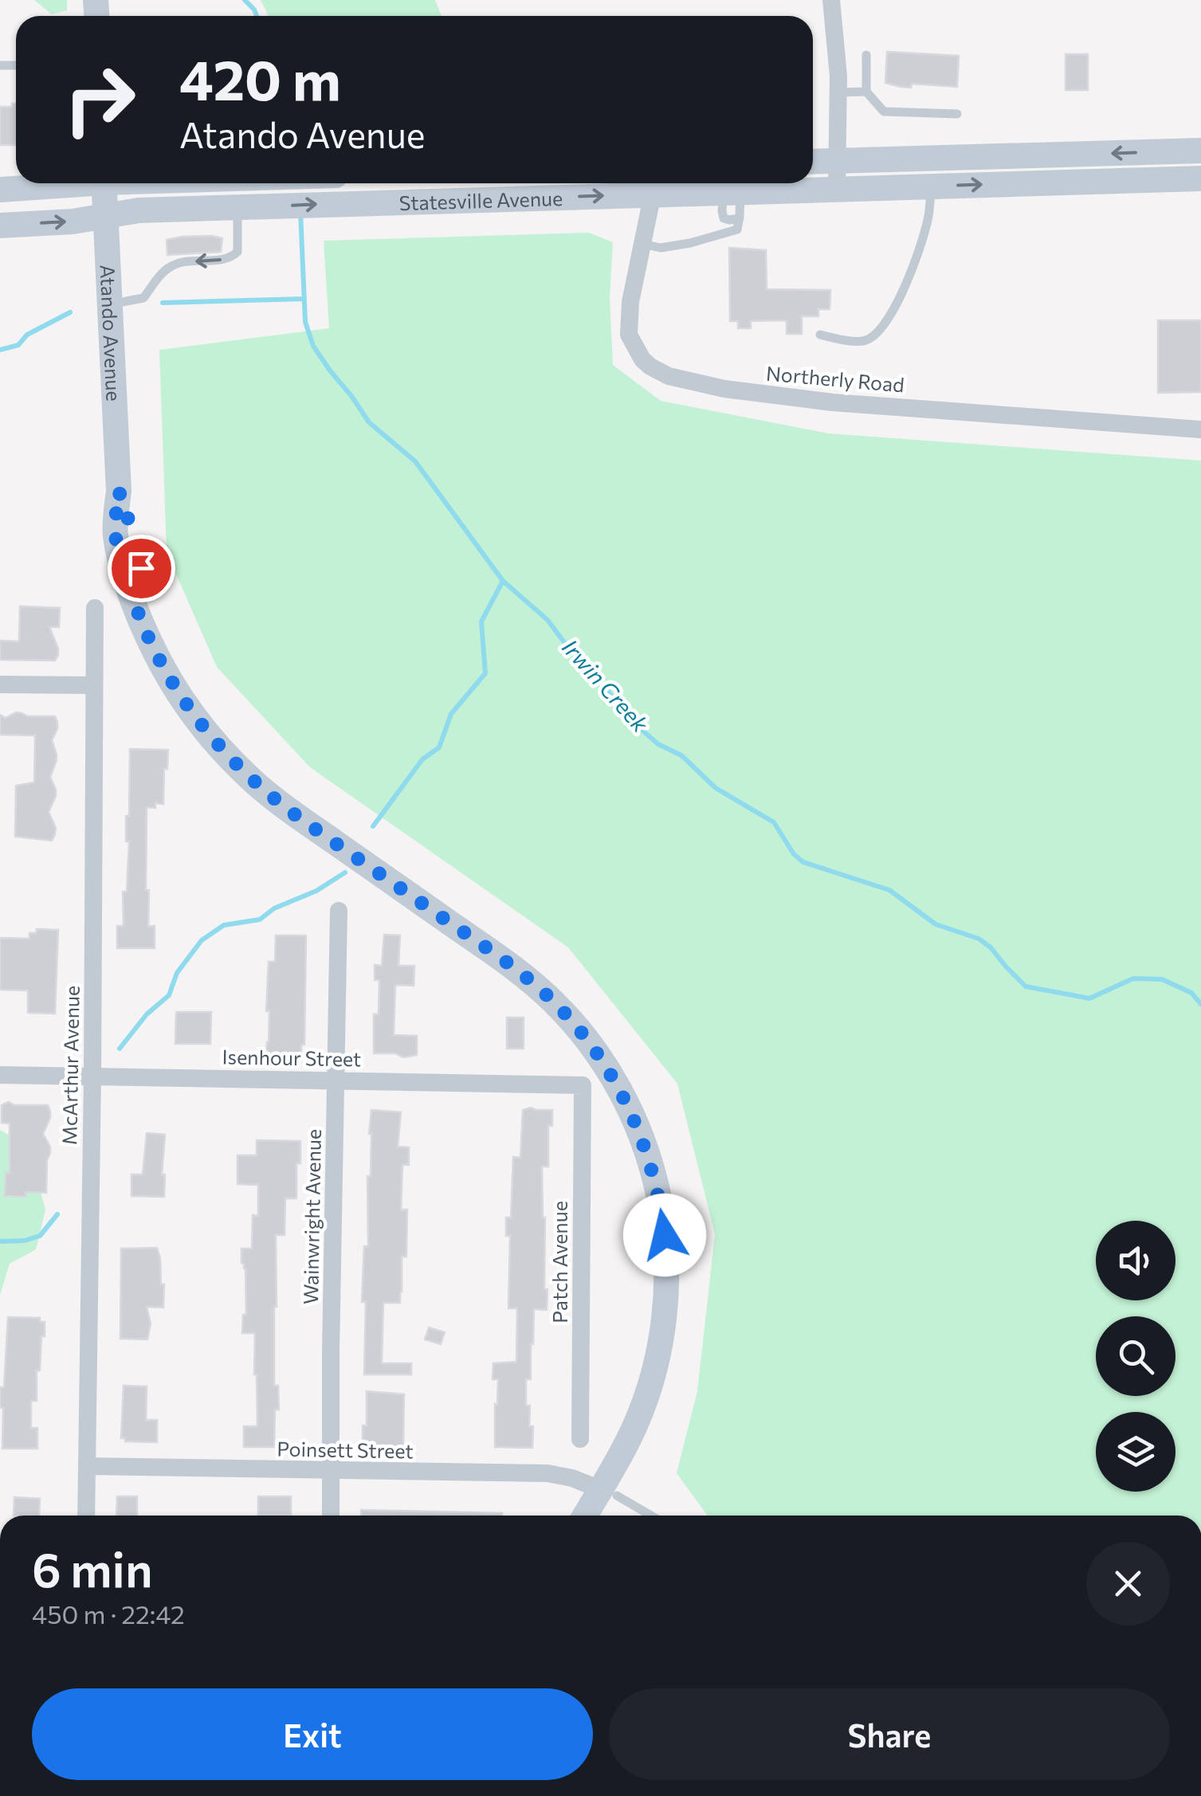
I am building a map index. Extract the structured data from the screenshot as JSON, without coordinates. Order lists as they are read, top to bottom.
{
  "streets": {
    "main road": ["Statesville Avenue", "Atando Avenue"],
    "street": [
      "Northerly Road",
      "Isenhour Street",
      "McArthur Avenue",
      "Wainwright Avenue",
      "Patch Avenue",
      "Poinsett Street"
    ]
  },
  "crossings": [
    ["Statesville Avenue", "Atando Avenue"],
    ["Statesville Avenue", "Northerly Road"],
    ["Atando Avenue", "Poinsett Street"],
    ["Isenhour Street", "McArthur Avenue"],
    ["Isenhour Street", "Wainwright Avenue"],
    ["Isenhour Street", "Patch Avenue"],
    ["McArthur Avenue", "Poinsett Street"],
    ["Wainwright Avenue", "Poinsett Street"]
  ],
  "water": ["Irwin Creek"],
  "page": {
    "turn": ["420 m", "Atando Avenue"],
    "heading": ["6 min", "450 m · 22:42"],
    "buttons": ["Exit", "Share"]
  }
}
